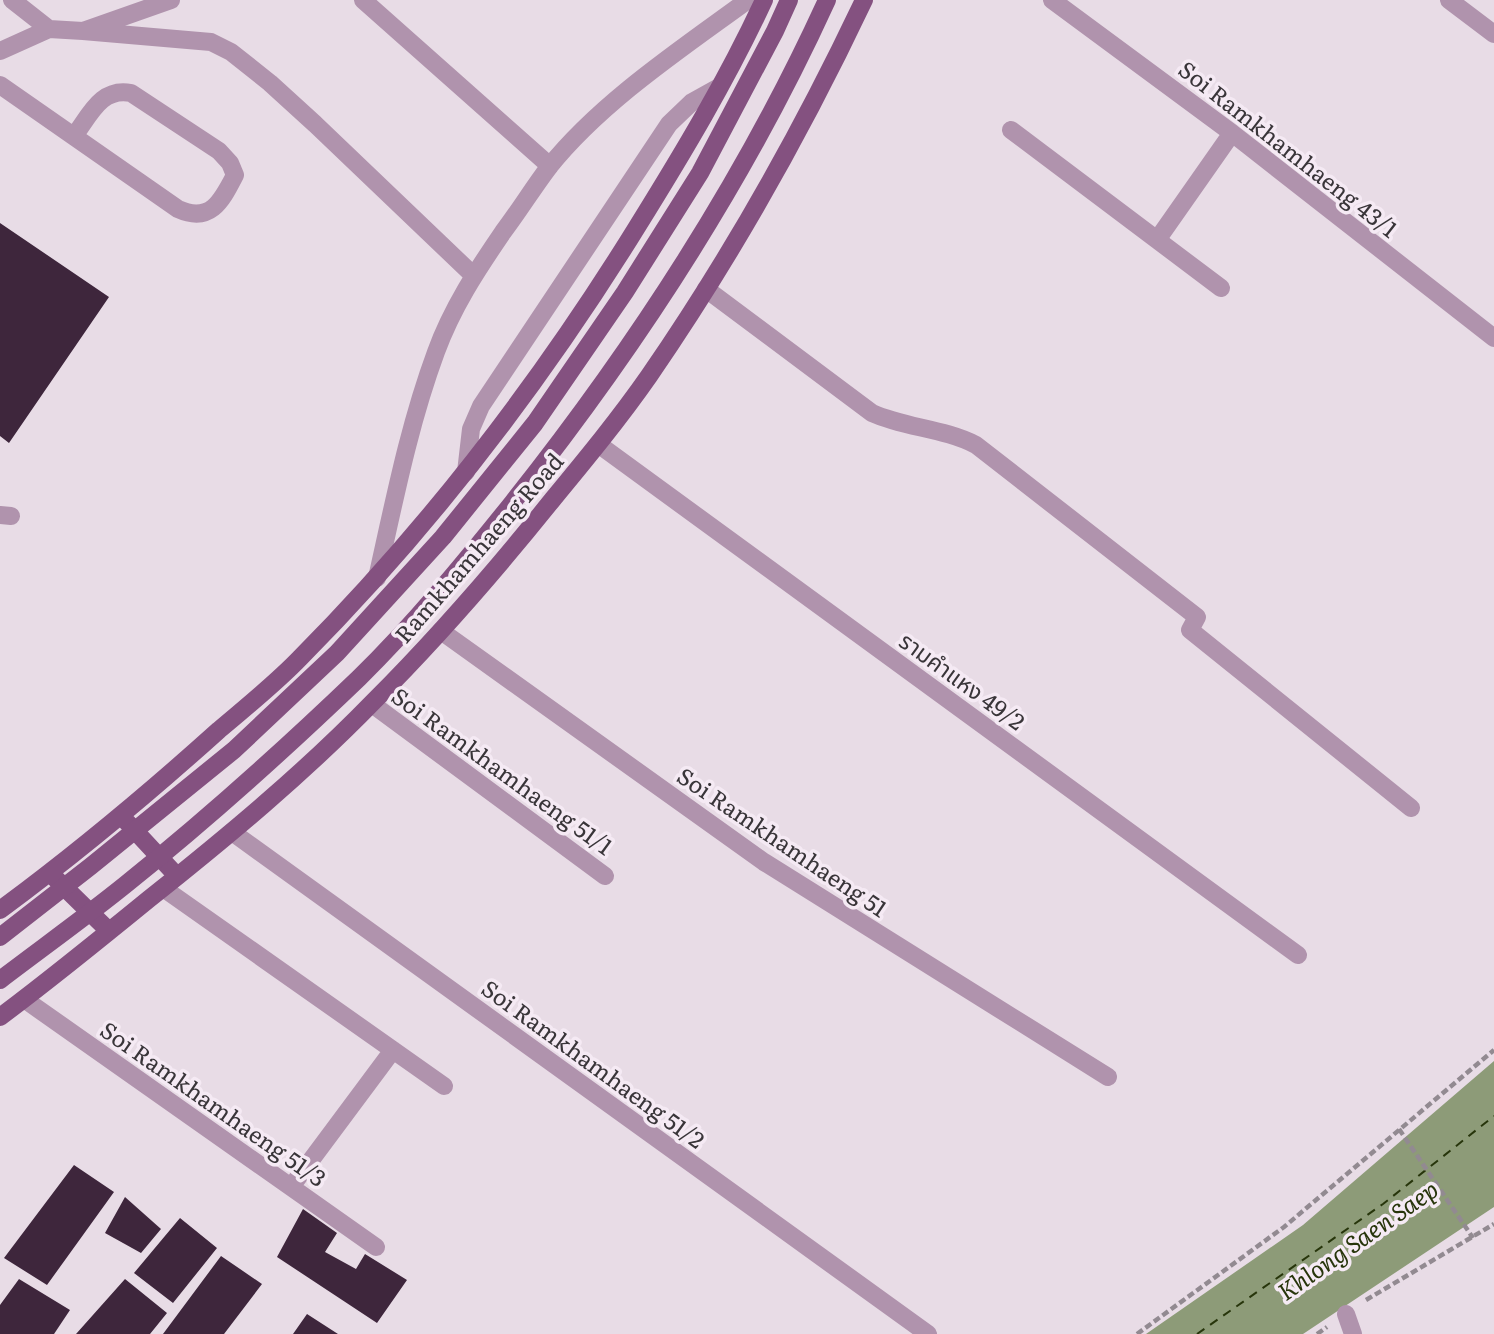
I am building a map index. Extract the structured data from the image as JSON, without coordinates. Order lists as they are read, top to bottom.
{
  "streets": {
    "main road": ["Ramkhamhaeng Road"],
    "street": [
      "Soi Ramkhamhaeng 43/1",
      "รามคำแหง 49/2",
      "Soi Ramkhamhaeng 51/1",
      "Soi Ramkhamhaeng 51",
      "Soi Ramkhamhaeng 51/2",
      "Soi Ramkhamhaeng 51/3"
    ]
  },
  "crossings": [
    ["Ramkhamhaeng Road", "รามคำแหง 49/2"],
    ["Ramkhamhaeng Road", "Soi Ramkhamhaeng 51/1"],
    ["Ramkhamhaeng Road", "Soi Ramkhamhaeng 51"],
    ["Ramkhamhaeng Road", "Soi Ramkhamhaeng 51/2"],
    ["Ramkhamhaeng Road", "Soi Ramkhamhaeng 51/3"]
  ],
  "water": ["Khlong Saen Saep"]
}
